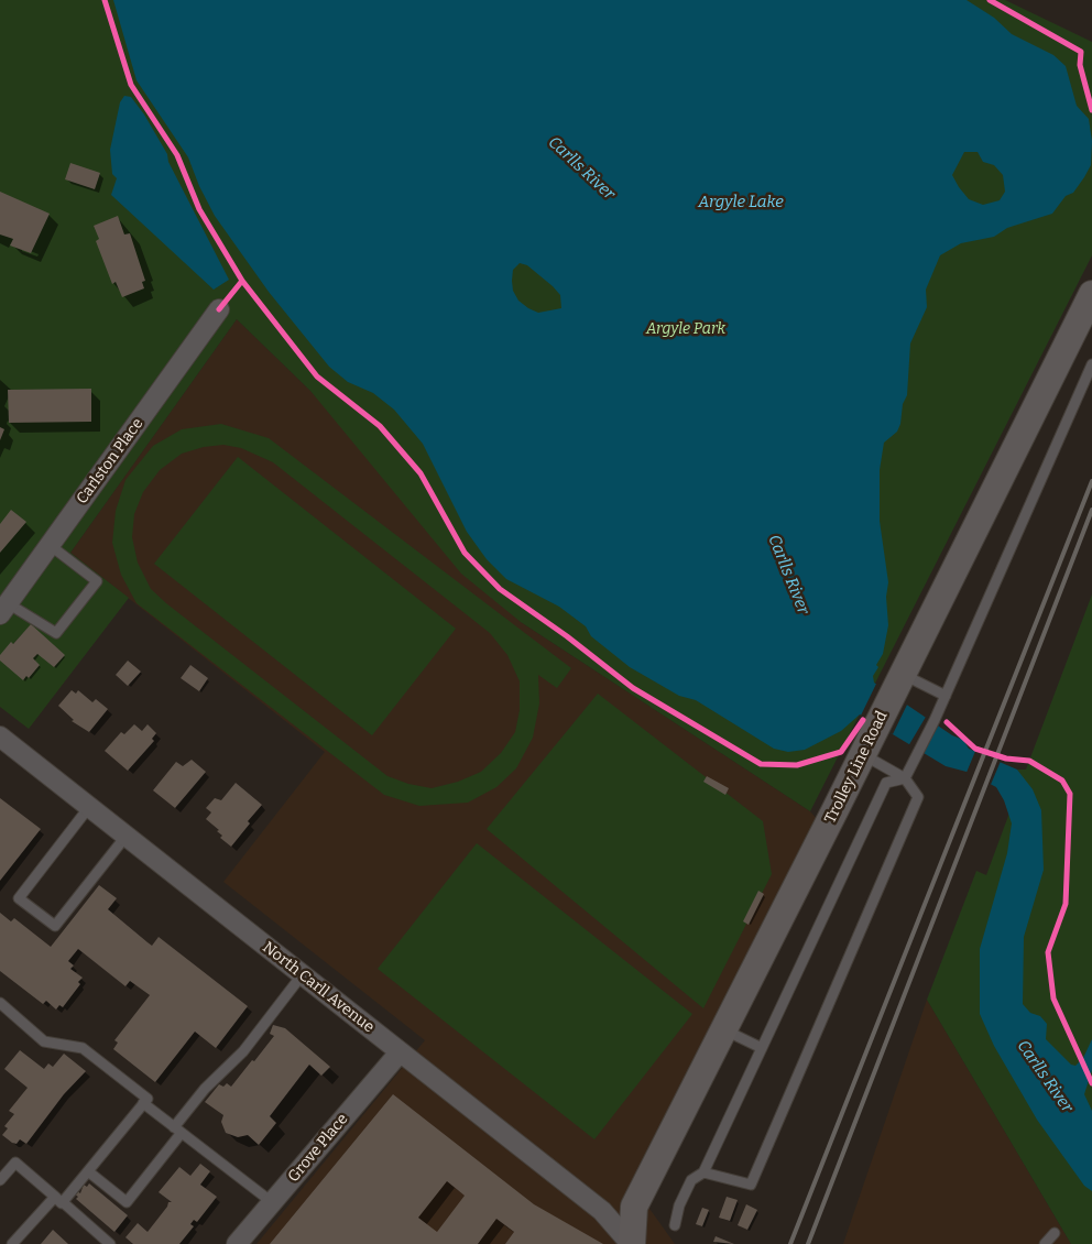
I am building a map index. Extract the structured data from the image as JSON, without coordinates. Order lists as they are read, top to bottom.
{
  "streets": {
    "main road": ["Trolley Line Road"],
    "street": ["Carlston Place", "North Carll Avenue", "Grove Place"]
  },
  "crossings": [
    ["Trolley Line Road", "North Carll Avenue"],
    ["North Carll Avenue", "Grove Place"]
  ],
  "water": ["Carlls River", "Argyle Lake"],
  "parks": ["Argyle Park"]
}
